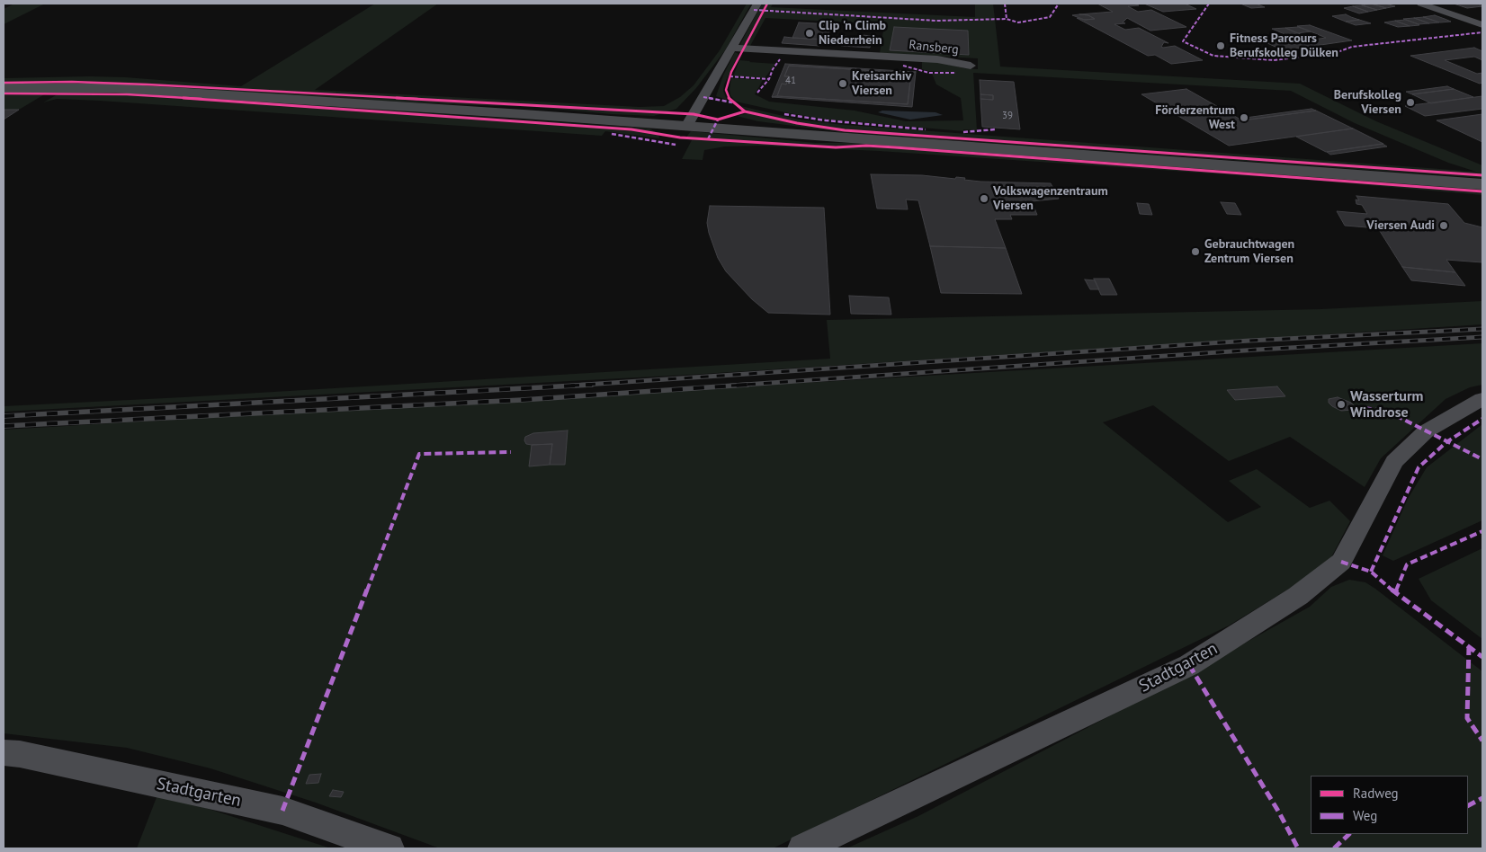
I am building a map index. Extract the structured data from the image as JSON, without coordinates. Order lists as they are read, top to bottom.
{
  "streets": {
    "street": ["Ransberg", "Stadtgarten"]
  },
  "places": [
    "Clip 'n Climb Niederrhein",
    "Fitness Parcours Berufskolleg Dülken",
    "Kreisarchiv Viersen",
    "Berufskolleg Viersen",
    "Förderzentrum West",
    "Volkswagenzentraum Viersen",
    "Viersen Audi",
    "Gebrauchtwagen Zentrum Viersen",
    "Wasserturm Windrose"
  ],
  "house_numbers": ["41", "39"],
  "legend": ["Radweg", "Weg"]
}
